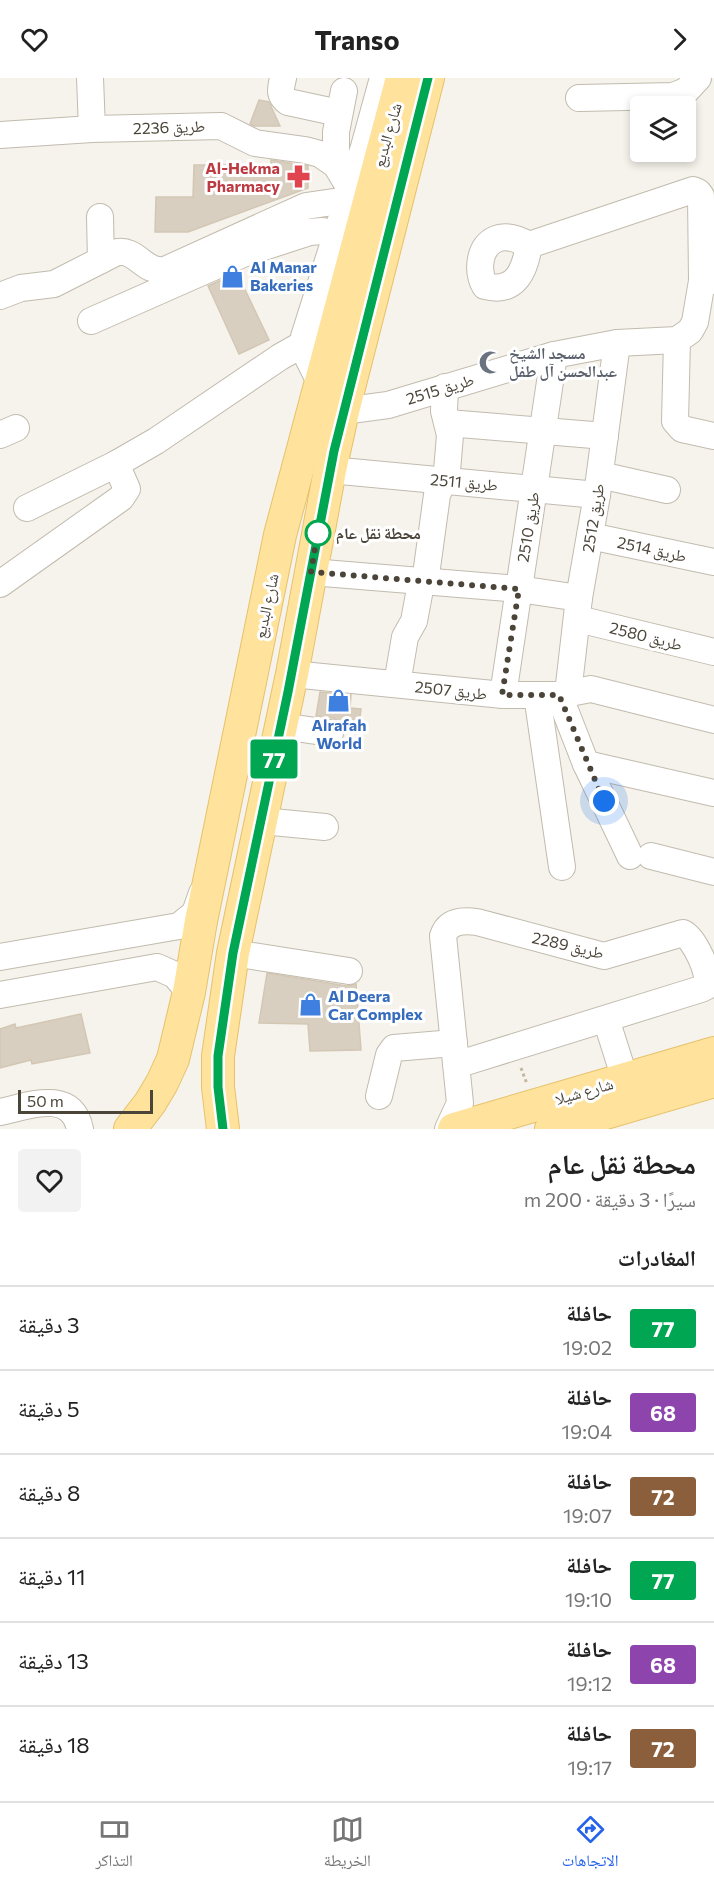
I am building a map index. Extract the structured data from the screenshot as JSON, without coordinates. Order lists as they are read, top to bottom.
{
  "streets": {
    "main road": ["شارع البديع", "شارع شيلا"],
    "street": [
      "طريق 2236",
      "طريق 2515",
      "طريق 2511",
      "طريق 2512",
      "طريق 2510",
      "طريق 2514",
      "طريق 2580",
      "طريق 2507",
      "طريق 2289"
    ]
  },
  "crossings": [
    ["طريق 2236", "شارع البديع"],
    ["شارع البديع", "طريق 2515"],
    ["شارع البديع", "طريق 2511"],
    ["شارع البديع", "طريق 2580"],
    ["شارع البديع", "طريق 2507"],
    ["طريق 2515", "طريق 2512"],
    ["طريق 2515", "طريق 2510"],
    ["طريق 2511", "طريق 2512"],
    ["طريق 2511", "طريق 2510"],
    ["طريق 2512", "طريق 2514"],
    ["طريق 2512", "طريق 2580"],
    ["طريق 2512", "طريق 2507"],
    ["طريق 2510", "طريق 2580"],
    ["طريق 2510", "طريق 2507"],
    ["طريق 2289", "شارع شيلا"]
  ],
  "places": {
    "pharmacy": ["Al-Hekma Pharmacy"],
    "shop": ["Al Manar Bakeries", "Alrafah World", "Al Deera Car Complex"],
    "mosque": ["مسجد الشيخ عبدالحسن آل طفل"],
    "other": ["محطة نقل عام"]
  },
  "lines": ["bus line 77"],
  "scale_bar": "50 m",
  "page": {
    "header": "Transo",
    "on_map": "77",
    "scale": "50 m",
    "heading": [
      ["محطة نقل عام", "سيرًا · 3 دقيقة · 200 m"],
      "المغادرات"
    ],
    "list": [
      {
        "mark": "77",
        "name": "حافلة",
        "note": "19:02",
        "value": "3 دقيقة"
      },
      {
        "mark": "68",
        "name": "حافلة",
        "note": "19:04",
        "value": "5 دقيقة"
      },
      {
        "mark": "72",
        "name": "حافلة",
        "note": "19:07",
        "value": "8 دقيقة"
      },
      {
        "mark": "77",
        "name": "حافلة",
        "note": "19:10",
        "value": "11 دقيقة"
      },
      {
        "mark": "68",
        "name": "حافلة",
        "note": "19:12",
        "value": "13 دقيقة"
      },
      {
        "mark": "72",
        "name": "حافلة",
        "note": "19:17",
        "value": "18 دقيقة"
      }
    ],
    "tabs": ["الاتجاهات", "الخريطة", "التذاكر"]
  }
}
